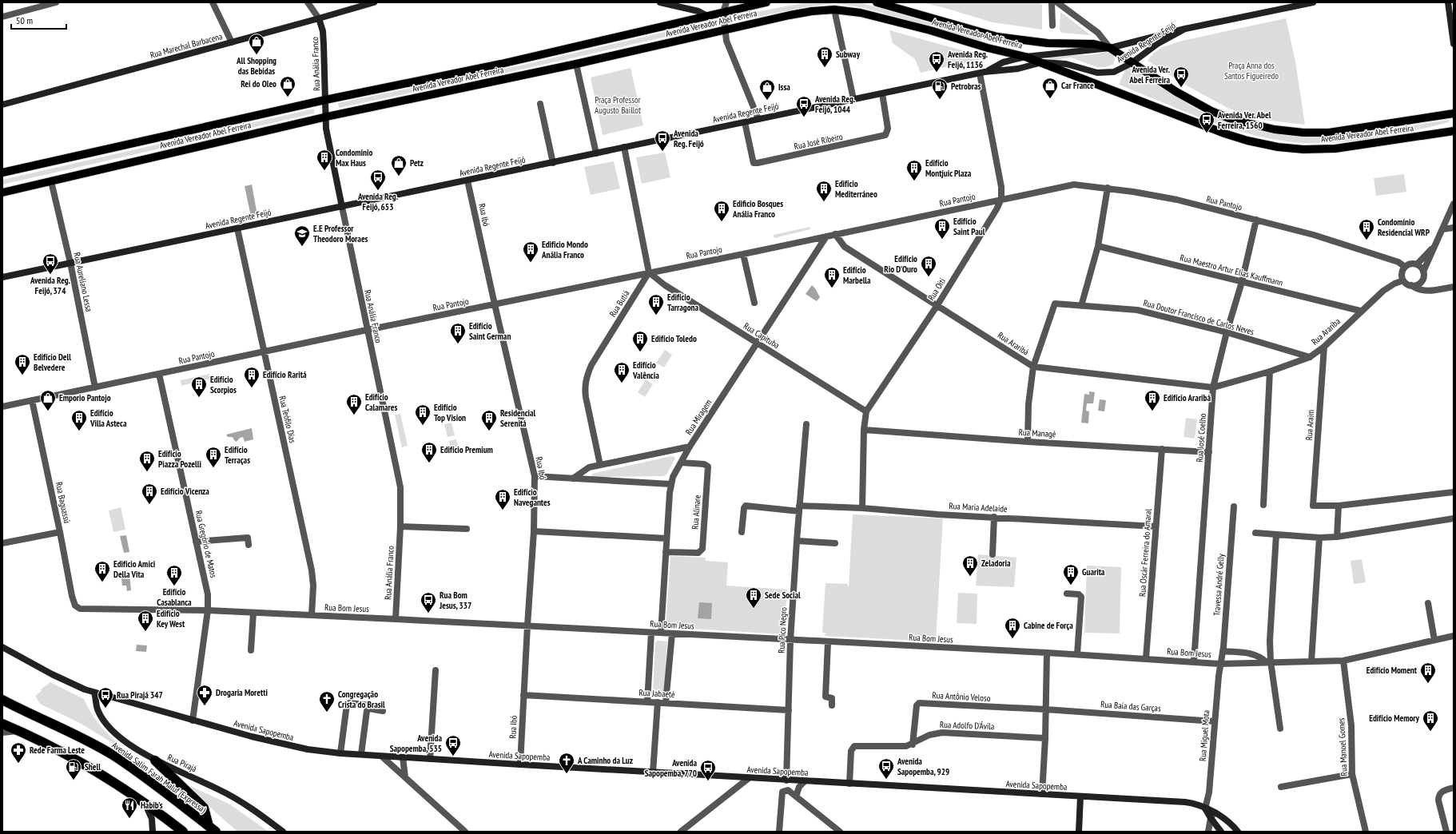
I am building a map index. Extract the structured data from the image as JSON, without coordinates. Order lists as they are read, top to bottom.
{
  "streets": {
    "highway": ["Avenida Salim Farah Maluf (Expressa)"],
    "main road": [
      "Avenida Vereador Abel Ferreira",
      "Avenida Regente Feijó",
      "Rua Marechal Barbacena",
      "Rua Anália Franco",
      "Avenida Sapopemba",
      "Rua Pirajá"
    ],
    "street": [
      "Rua José Ribeiro",
      "Rua Pantojo",
      "Rua Ibó",
      "Rua Maestro Artur Elias Kauffmann",
      "Rua Aureliano Lessa",
      "Rua Oiti",
      "Rua Butiá",
      "Rua Doutor Francisco de Carlos Neves",
      "Rua Arariba",
      "Rua Capituba",
      "Rua Araribá",
      "Rua Miragem",
      "Rua Teófilo Dias",
      "Rua Araim",
      "Rua Managé",
      "Rua José Coelho",
      "Rua Baguassú",
      "Rua Maria Adelaide",
      "Rua Alinare",
      "Rua Gregório de Matos",
      "Rua Oscár Ferreira do Amaral",
      "Travessa André Gelly",
      "Rua Bom Jesus",
      "Rua Pico Negro",
      "Rua Jabaeté",
      "Rua Antônio Veloso",
      "Rua Baía das Garças",
      "Rua Adolfo D'Ávila",
      "Rua Miguel Mota",
      "Rua Manoel Gomes"
    ]
  },
  "crossings": [
    ["Avenida Vereador Abel Ferreira", "Avenida Regente Feijó"],
    ["Avenida Vereador Abel Ferreira", "Rua Anália Franco"],
    ["Avenida Vereador Abel Ferreira", "Rua Aureliano Lessa"],
    ["Avenida Regente Feijó", "Rua Anália Franco"],
    ["Avenida Regente Feijó", "Rua José Ribeiro"],
    ["Avenida Regente Feijó", "Rua Ibó"],
    ["Avenida Regente Feijó", "Rua Aureliano Lessa"],
    ["Avenida Regente Feijó", "Rua Teófilo Dias"],
    ["Rua Marechal Barbacena", "Rua Anália Franco"],
    ["Rua Anália Franco", "Rua Pantojo"],
    ["Rua Anália Franco", "Rua Bom Jesus"],
    ["Rua Pantojo", "Rua Ibó"],
    ["Rua Pantojo", "Rua Aureliano Lessa"],
    ["Rua Pantojo", "Rua Oiti"],
    ["Rua Pantojo", "Rua Butiá"],
    ["Rua Pantojo", "Rua Arariba"],
    ["Rua Pantojo", "Rua Capituba"],
    ["Rua Pantojo", "Rua Araribá"],
    ["Rua Pantojo", "Rua Miragem"],
    ["Rua Pantojo", "Rua Teófilo Dias"],
    ["Rua Pantojo", "Rua José Coelho"],
    ["Rua Pantojo", "Rua Baguassú"],
    ["Rua Pantojo", "Rua Gregório de Matos"],
    ["Rua Ibó", "Rua Bom Jesus"],
    ["Rua Ibó", "Rua Jabaeté"],
    ["Rua Ibó", "Avenida Sapopemba"],
    ["Rua Maestro Artur Elias Kauffmann", "Rua Arariba"],
    ["Rua Maestro Artur Elias Kauffmann", "Rua José Coelho"],
    ["Rua Oiti", "Rua Capituba"],
    ["Rua Oiti", "Rua Araribá"],
    ["Rua Oiti", "Rua Managé"],
    ["Rua Oiti", "Rua Maria Adelaide"],
    ["Rua Butiá", "Rua Capituba"],
    ["Rua Doutor Francisco de Carlos Neves", "Rua Arariba"],
    ["Rua Doutor Francisco de Carlos Neves", "Rua Araribá"],
    ["Rua Doutor Francisco de Carlos Neves", "Rua José Coelho"],
    ["Rua Arariba", "Rua Araribá"],
    ["Rua Arariba", "Rua Araim"],
    ["Rua Arariba", "Rua José Coelho"],
    ["Rua Capituba", "Rua Miragem"],
    ["Rua Araribá", "Rua José Coelho"],
    ["Rua Miragem", "Rua Alinare"],
    ["Rua Miragem", "Rua Bom Jesus"],
    ["Rua Teófilo Dias", "Rua Bom Jesus"],
    ["Rua Managé", "Rua José Coelho"],
    ["Rua Managé", "Rua Oscár Ferreira do Amaral"],
    ["Rua José Coelho", "Rua Bom Jesus"],
    ["Rua Baguassú", "Rua Bom Jesus"],
    ["Rua Maria Adelaide", "Rua Oscár Ferreira do Amaral"],
    ["Rua Maria Adelaide", "Rua Pico Negro"],
    ["Rua Gregório de Matos", "Rua Bom Jesus"],
    ["Rua Gregório de Matos", "Avenida Sapopemba"],
    ["Rua Oscár Ferreira do Amaral", "Rua Bom Jesus"],
    ["Travessa André Gelly", "Rua Bom Jesus"],
    ["Travessa André Gelly", "Rua Miguel Mota"],
    ["Rua Bom Jesus", "Rua Pico Negro"],
    ["Rua Bom Jesus", "Rua Miguel Mota"],
    ["Rua Bom Jesus", "Rua Manoel Gomes"],
    ["Rua Pico Negro", "Rua Jabaeté"],
    ["Rua Pico Negro", "Avenida Sapopemba"],
    ["Rua Antônio Veloso", "Rua Baía das Garças"],
    ["Rua Antônio Veloso", "Rua Adolfo D'Ávila"],
    ["Rua Baía das Garças", "Rua Miguel Mota"],
    ["Rua Adolfo D'Ávila", "Avenida Sapopemba"],
    ["Avenida Sapopemba", "Rua Miguel Mota"],
    ["Avenida Sapopemba", "Rua Pirajá"]
  ],
  "parks": ["Praça Anna dos Santos Figueiredo", "Praça Professor Augusto Baillot"],
  "places": {
    "shop": [
      "All Shopping das Bebidas",
      "Rei do Oleo",
      "Car France",
      "Issa",
      "Petz",
      "Emporio Pantojo"
    ],
    "building": [
      "Subway",
      "Condomínio Max Haus",
      "Edifício Montjuic Plaza",
      "Edifício Mediterráneo",
      "Edificio Bosques Anália Franco",
      "Edifício Saint Paul",
      "Condomínio Residencial WRP",
      "Edifício Mondo Anália Franco",
      "Edifício Rio D'Ouro",
      "Edifício Marbella",
      "Edifício Tarragona",
      "Edifício Saint German",
      "Edifício Toledo",
      "Edifício Dell Belvedere",
      "Edifício Valência",
      "Edifício Raritá",
      "Edifício Scorpios",
      "Edifício Araribá",
      "Edifício Calamares",
      "Edifício Top Vision",
      "Edifício Villa Asteca",
      "Residencial Serenitá",
      "Edifício Premium",
      "Edifício Terraças",
      "Edifício Piazza Pozelli",
      "Edifício Vicenza",
      "Edifício Navegantes",
      "Zeladoria",
      "Edifício Amici Della Vita",
      "Guarita",
      "Edifício Casablanca",
      "Sede Social",
      "Edifício Key West",
      "Cabine de Força",
      "Edifício Moment",
      "Edifício Memory"
    ],
    "bus stop": [
      "Avenida Reg. Feijó, 1136",
      "Avenida Ver. Abel Ferreira",
      "Avenida Reg. Feijó, 1044",
      "Avenida Ver. Abel Ferreira, 1560",
      "Avenida Reg. Feijó",
      "Avenida Reg. Feijó, 653",
      "Avenida Reg. Feijó, 374",
      "Rua Bom Jesus, 337",
      "Rua Pirajá 347",
      "Avenida Sapopemba, 535",
      "Avenida Sapopemba, 929",
      "Avenida Sapopemba, 770"
    ],
    "fuel station": ["Petrobras", "Shell"],
    "school or university": ["E.E Professor Theodoro Moraes"],
    "pharmacy": ["Drogaria Moretti", "Rede Farma Leste"],
    "church": ["Congregação Crista do Brasil", "A Caminho da Luz"],
    "restaurant": ["Habib's"]
  },
  "scale_bar": "50 m"
}
